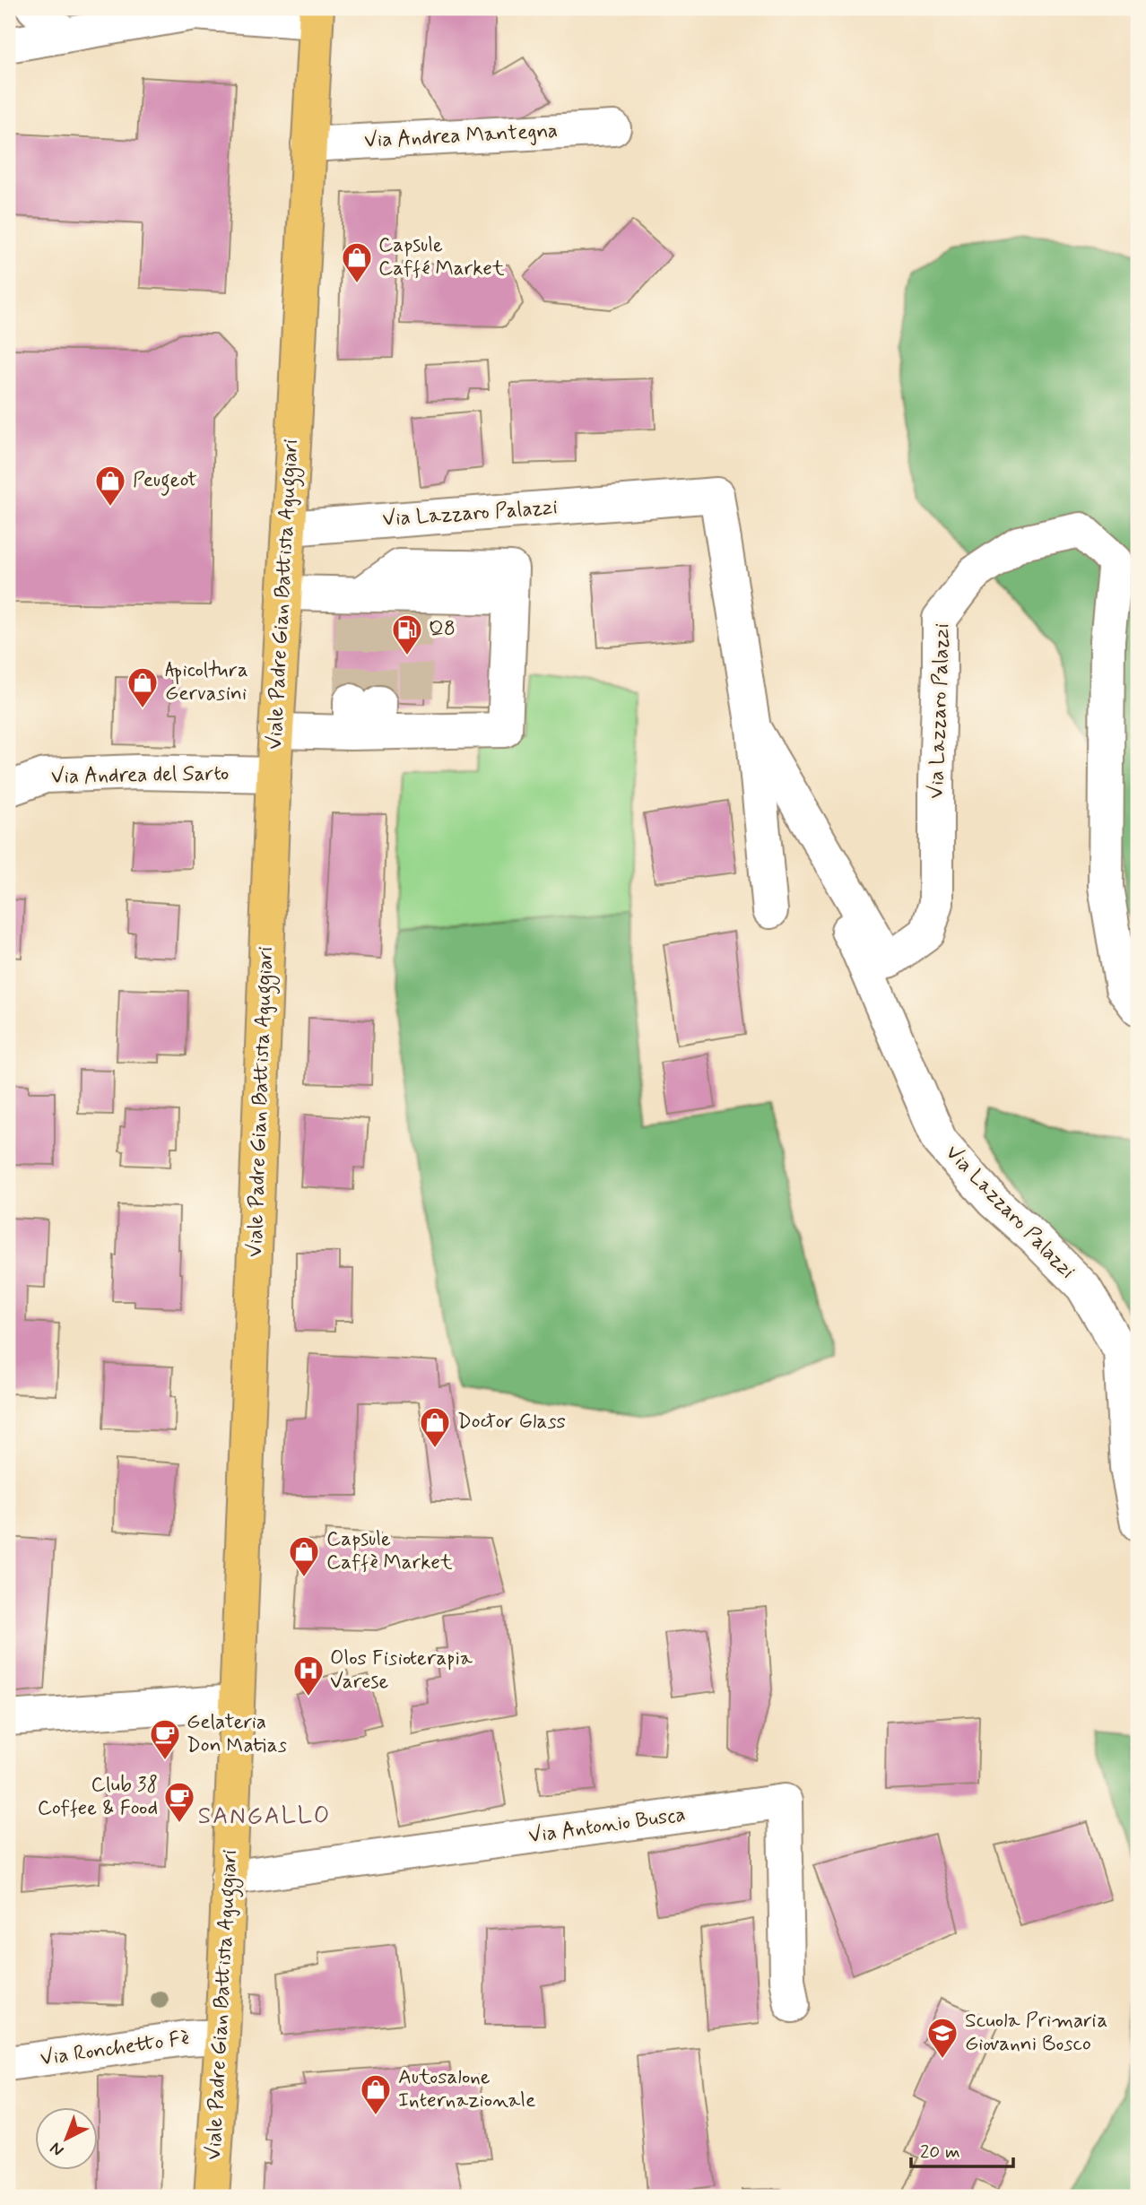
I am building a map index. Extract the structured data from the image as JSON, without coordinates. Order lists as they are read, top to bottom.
{
  "streets": {
    "main road": ["Viale Padre Gian Battista Aguggiari"],
    "street": [
      "Via Andrea Mantegna",
      "Via Lazzaro Palazzi",
      "Via Andrea del Sarto",
      "Via Antonio Busca",
      "Via Ronchetto Fè"
    ]
  },
  "crossings": [
    ["Via Andrea Mantegna", "Viale Padre Gian Battista Aguggiari"],
    ["Via Lazzaro Palazzi", "Viale Padre Gian Battista Aguggiari"],
    ["Viale Padre Gian Battista Aguggiari", "Via Andrea del Sarto"],
    ["Viale Padre Gian Battista Aguggiari", "Via Antonio Busca"],
    ["Viale Padre Gian Battista Aguggiari", "Via Ronchetto Fè"]
  ],
  "districts": ["SANGALLO"],
  "places": {
    "shop": [
      "Capsule Caffé Market",
      "Peugeot",
      "Apicoltura Gervasini",
      "Doctor Glass",
      "Capsule Caffè Market",
      "Autosalone Internazionale"
    ],
    "fuel station": ["Q8"],
    "hospital": ["Olos Fisioterapia Varese"],
    "cafe": ["Gelateria Don Matias", "Club 38 Coffee & Food"],
    "school or university": ["Scuola Primaria Giovanni Bosco"]
  },
  "scale_bar": "20 m",
  "north": "bottom left"
}
